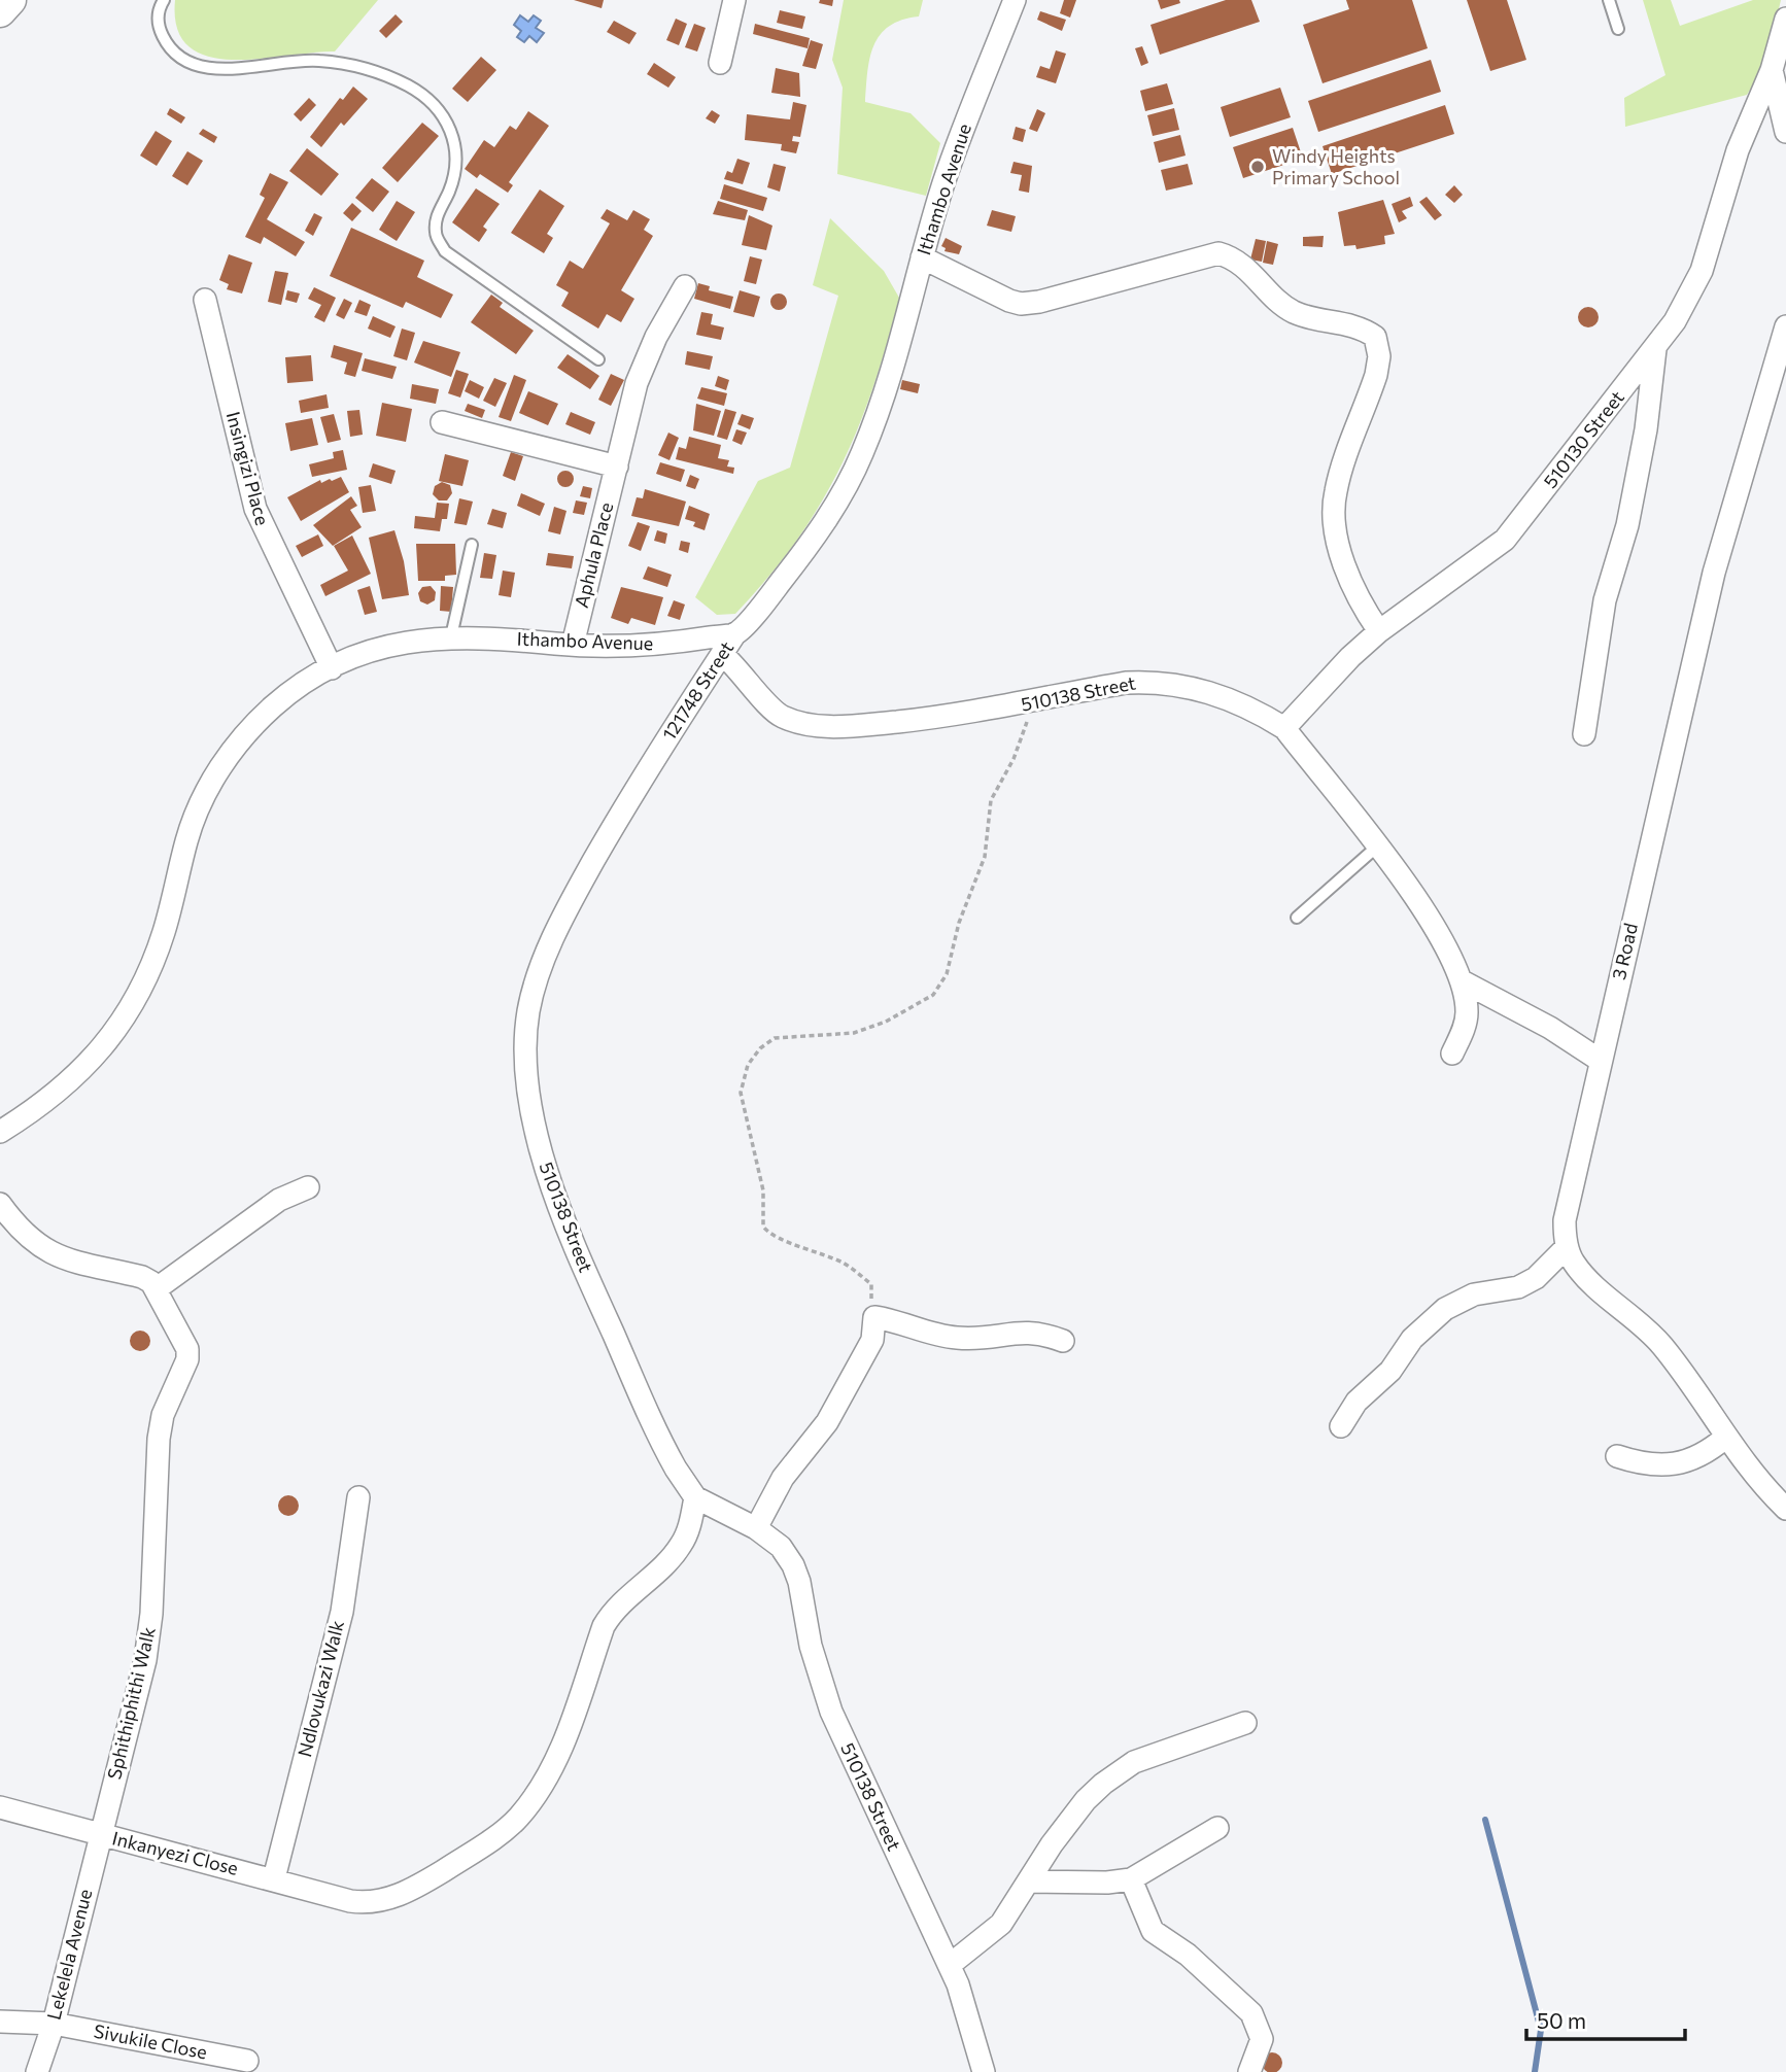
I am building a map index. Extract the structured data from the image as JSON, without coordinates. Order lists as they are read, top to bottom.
{
  "streets": {
    "street": [
      "Ithambo Avenue",
      "510130 Street",
      "Insingizi Place",
      "Aphula Place",
      "121748 Street",
      "510138 Street",
      "3 Road",
      "Ndlovukazi Walk",
      "Sphithiphithi Walk",
      "Inkanyezi Close",
      "Lekelela Avenue",
      "Sivukile Close"
    ]
  },
  "crossings": [
    ["Ithambo Avenue", "Insingizi Place"],
    ["Ithambo Avenue", "Aphula Place"],
    ["Ithambo Avenue", "121748 Street"],
    ["510130 Street", "510138 Street"],
    ["121748 Street", "510138 Street"],
    ["510138 Street", "Inkanyezi Close"],
    ["Ndlovukazi Walk", "Inkanyezi Close"],
    ["Sphithiphithi Walk", "Inkanyezi Close"],
    ["Sphithiphithi Walk", "Lekelela Avenue"],
    ["Inkanyezi Close", "Lekelela Avenue"],
    ["Lekelela Avenue", "Sivukile Close"]
  ],
  "places": ["Windy Heights Primary School"],
  "scale_bar": "50 m"
}
